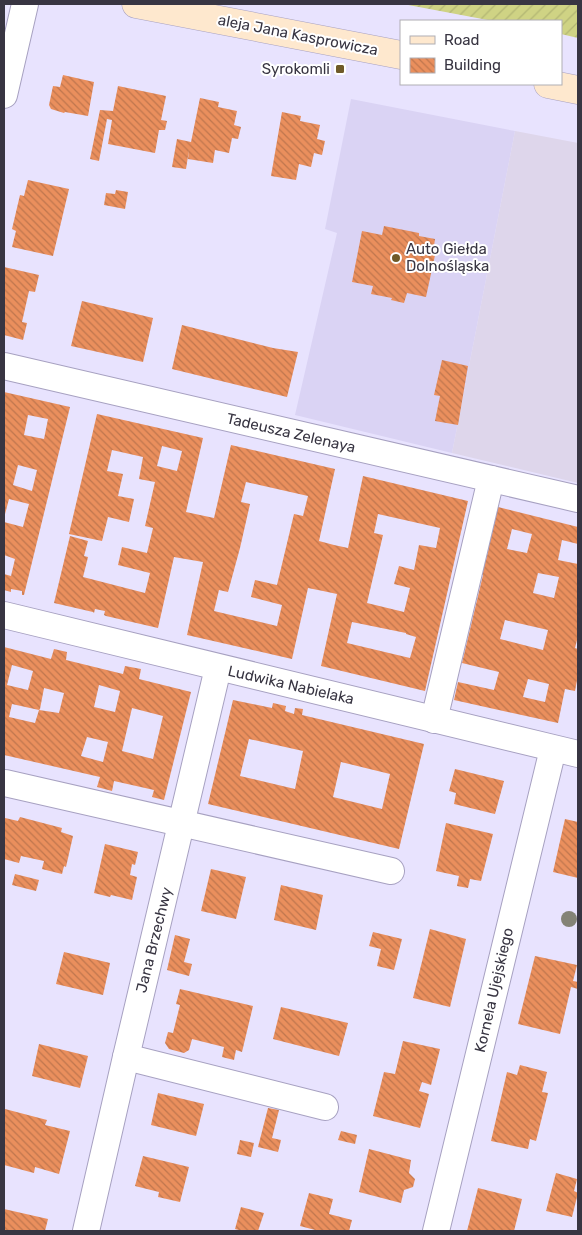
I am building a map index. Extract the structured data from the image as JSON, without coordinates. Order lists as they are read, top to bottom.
{
  "streets": {
    "street": [
      "aleja Jana Kasprowicza",
      "Tadeusza Zelenaya",
      "Ludwika Nabielaka",
      "Jana Brzechwy",
      "Kornela Ujejskiego"
    ]
  },
  "crossings": [
    ["Ludwika Nabielaka", "Jana Brzechwy"],
    ["Ludwika Nabielaka", "Kornela Ujejskiego"]
  ],
  "places": {
    "transit": ["Syrokomli"],
    "other": ["Auto Giełda Dolnośląska"]
  },
  "legend": ["Road", "Building"]
}
